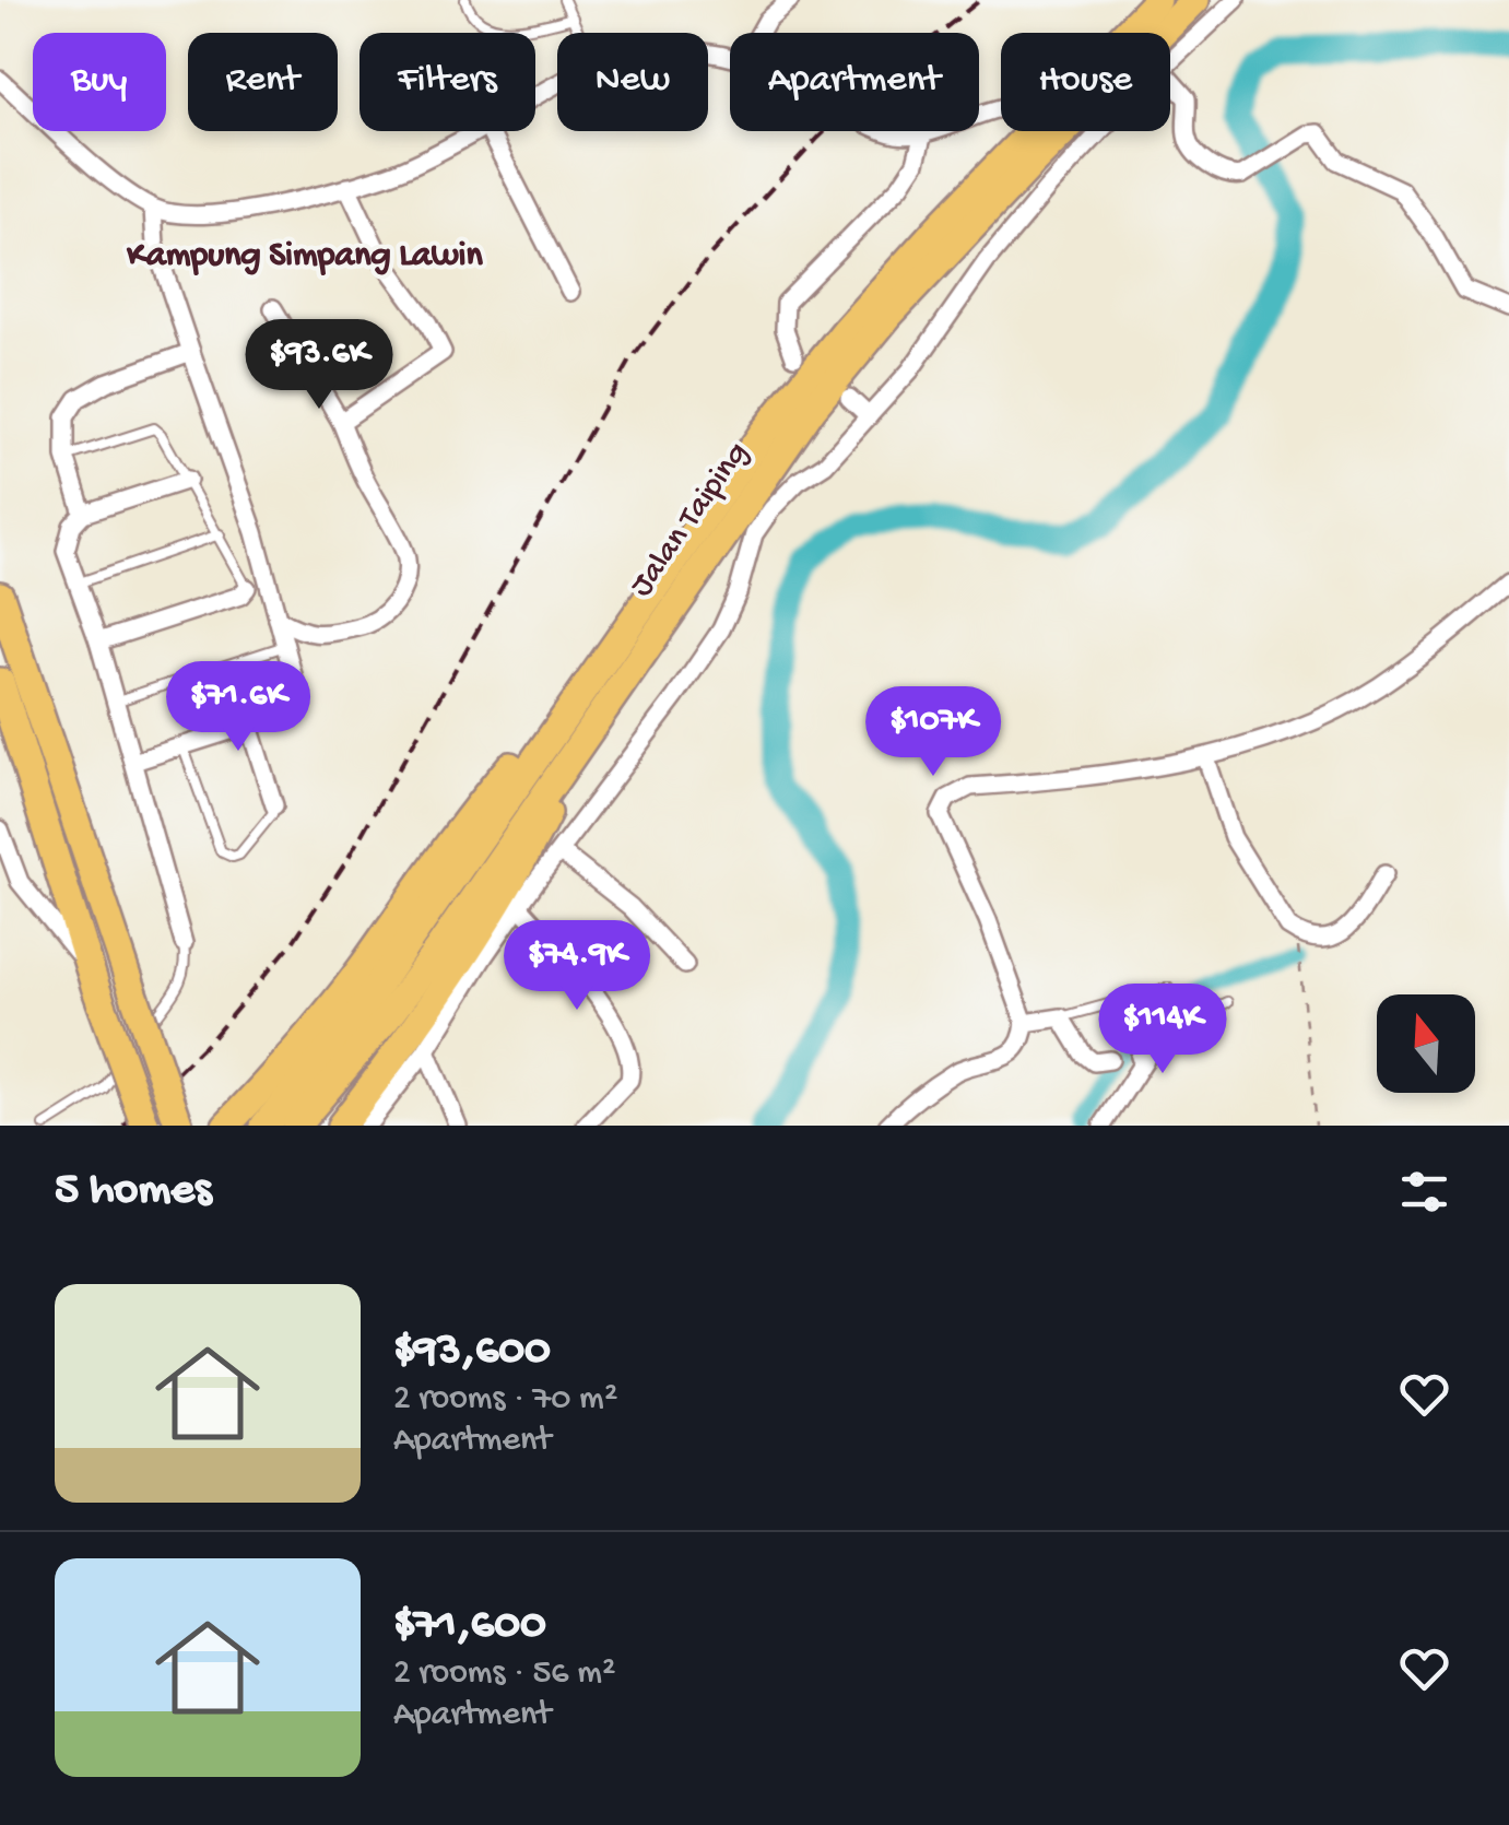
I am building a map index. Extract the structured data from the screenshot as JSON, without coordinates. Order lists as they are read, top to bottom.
{
  "streets": {
    "highway": ["Jalan Taiping"]
  },
  "districts": ["Kampung Simpang Lawin"],
  "north": "top",
  "page": {
    "chip": [
      "Buy",
      "Rent",
      "Filters",
      "New",
      "Apartment",
      "House"
    ],
    "price": [
      "$93.6K",
      "$71.6K",
      "$107K",
      "$74.9K",
      "$114K"
    ],
    "heading": "5 homes",
    "list": [
      {
        "name": "$93,600",
        "note": "2 rooms · 70 m² · Apartment"
      },
      {
        "name": "$71,600",
        "note": "2 rooms · 56 m² · Apartment"
      }
    ]
  }
}
